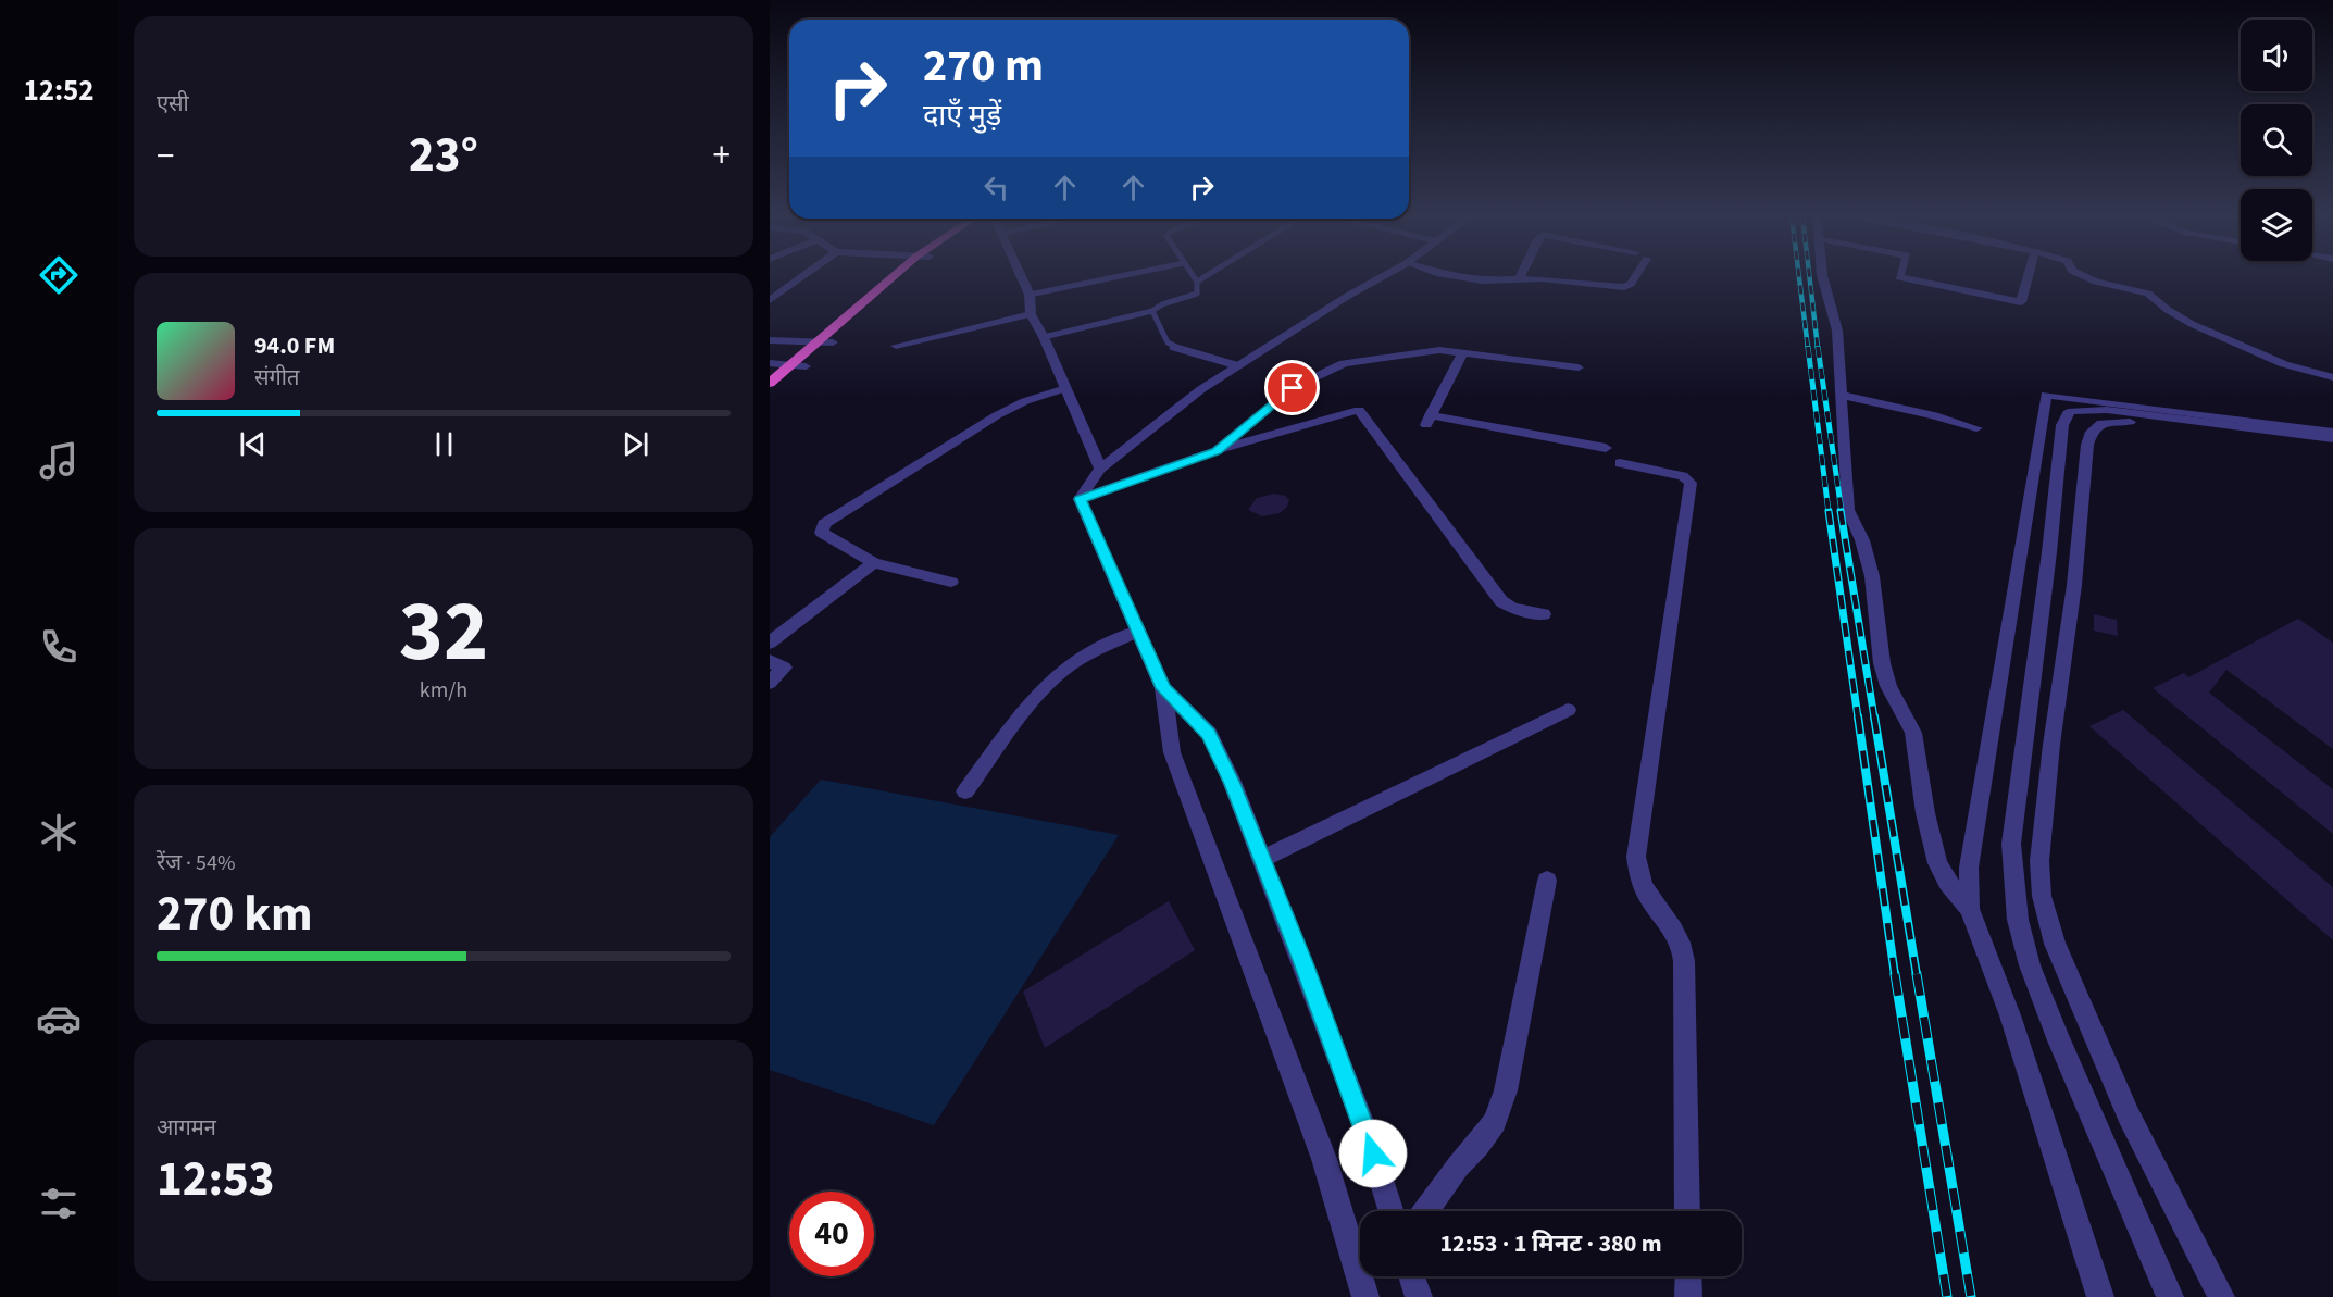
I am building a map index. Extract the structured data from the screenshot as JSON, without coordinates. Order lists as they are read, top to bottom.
{
  "page": {
    "tabs": "12:52",
    "tile": [
      "एसी",
      ["32", "km/h"],
      ["रेंज · 54%", "270 km"],
      ["आगमन", "12:53"]
    ],
    "turn": ["270 m", "दाएँ मुड़ें"],
    "heat": ["−", "23°", "+"],
    "song": ["94.0 FM", "संगीत"],
    "limit": "40",
    "trip": "12:53 · 1 मिनट · 380 m"
  }
}
